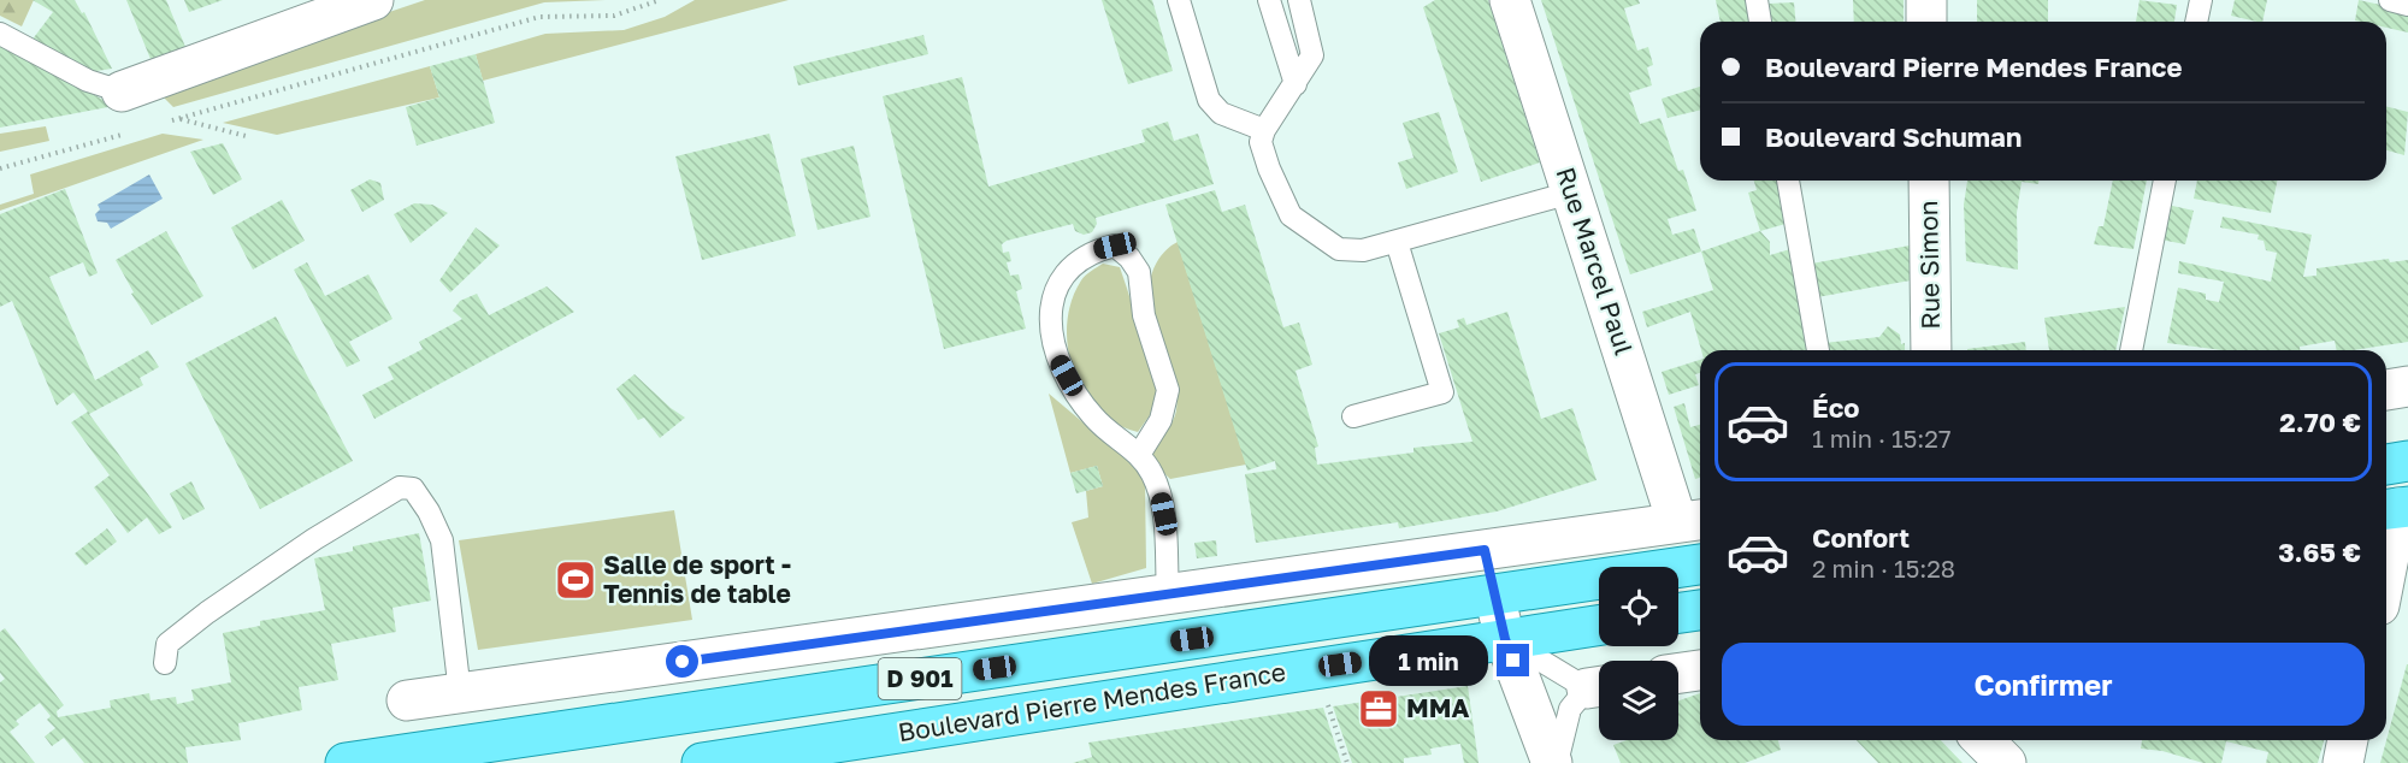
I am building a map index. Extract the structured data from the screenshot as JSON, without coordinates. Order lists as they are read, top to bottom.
{
  "streets": {
    "main road": ["D 901", "Boulevard Pierre Mendes France"],
    "street": ["Rue Marcel Paul", "Rue Simon"]
  },
  "places": {
    "sports": ["Salle de sport - Tennis de table"],
    "office": ["MMA"]
  },
  "page": {
    "banner": ["Boulevard Pierre Mendes France", "Boulevard Schuman"],
    "list": [
      {
        "name": "Éco",
        "note": "1 min · 15:27",
        "value": "2.70 €"
      },
      {
        "name": "Confort",
        "note": "2 min · 15:28",
        "value": "3.65 €"
      }
    ],
    "buttons": "Confirmer",
    "bubble": "1 min"
  }
}
